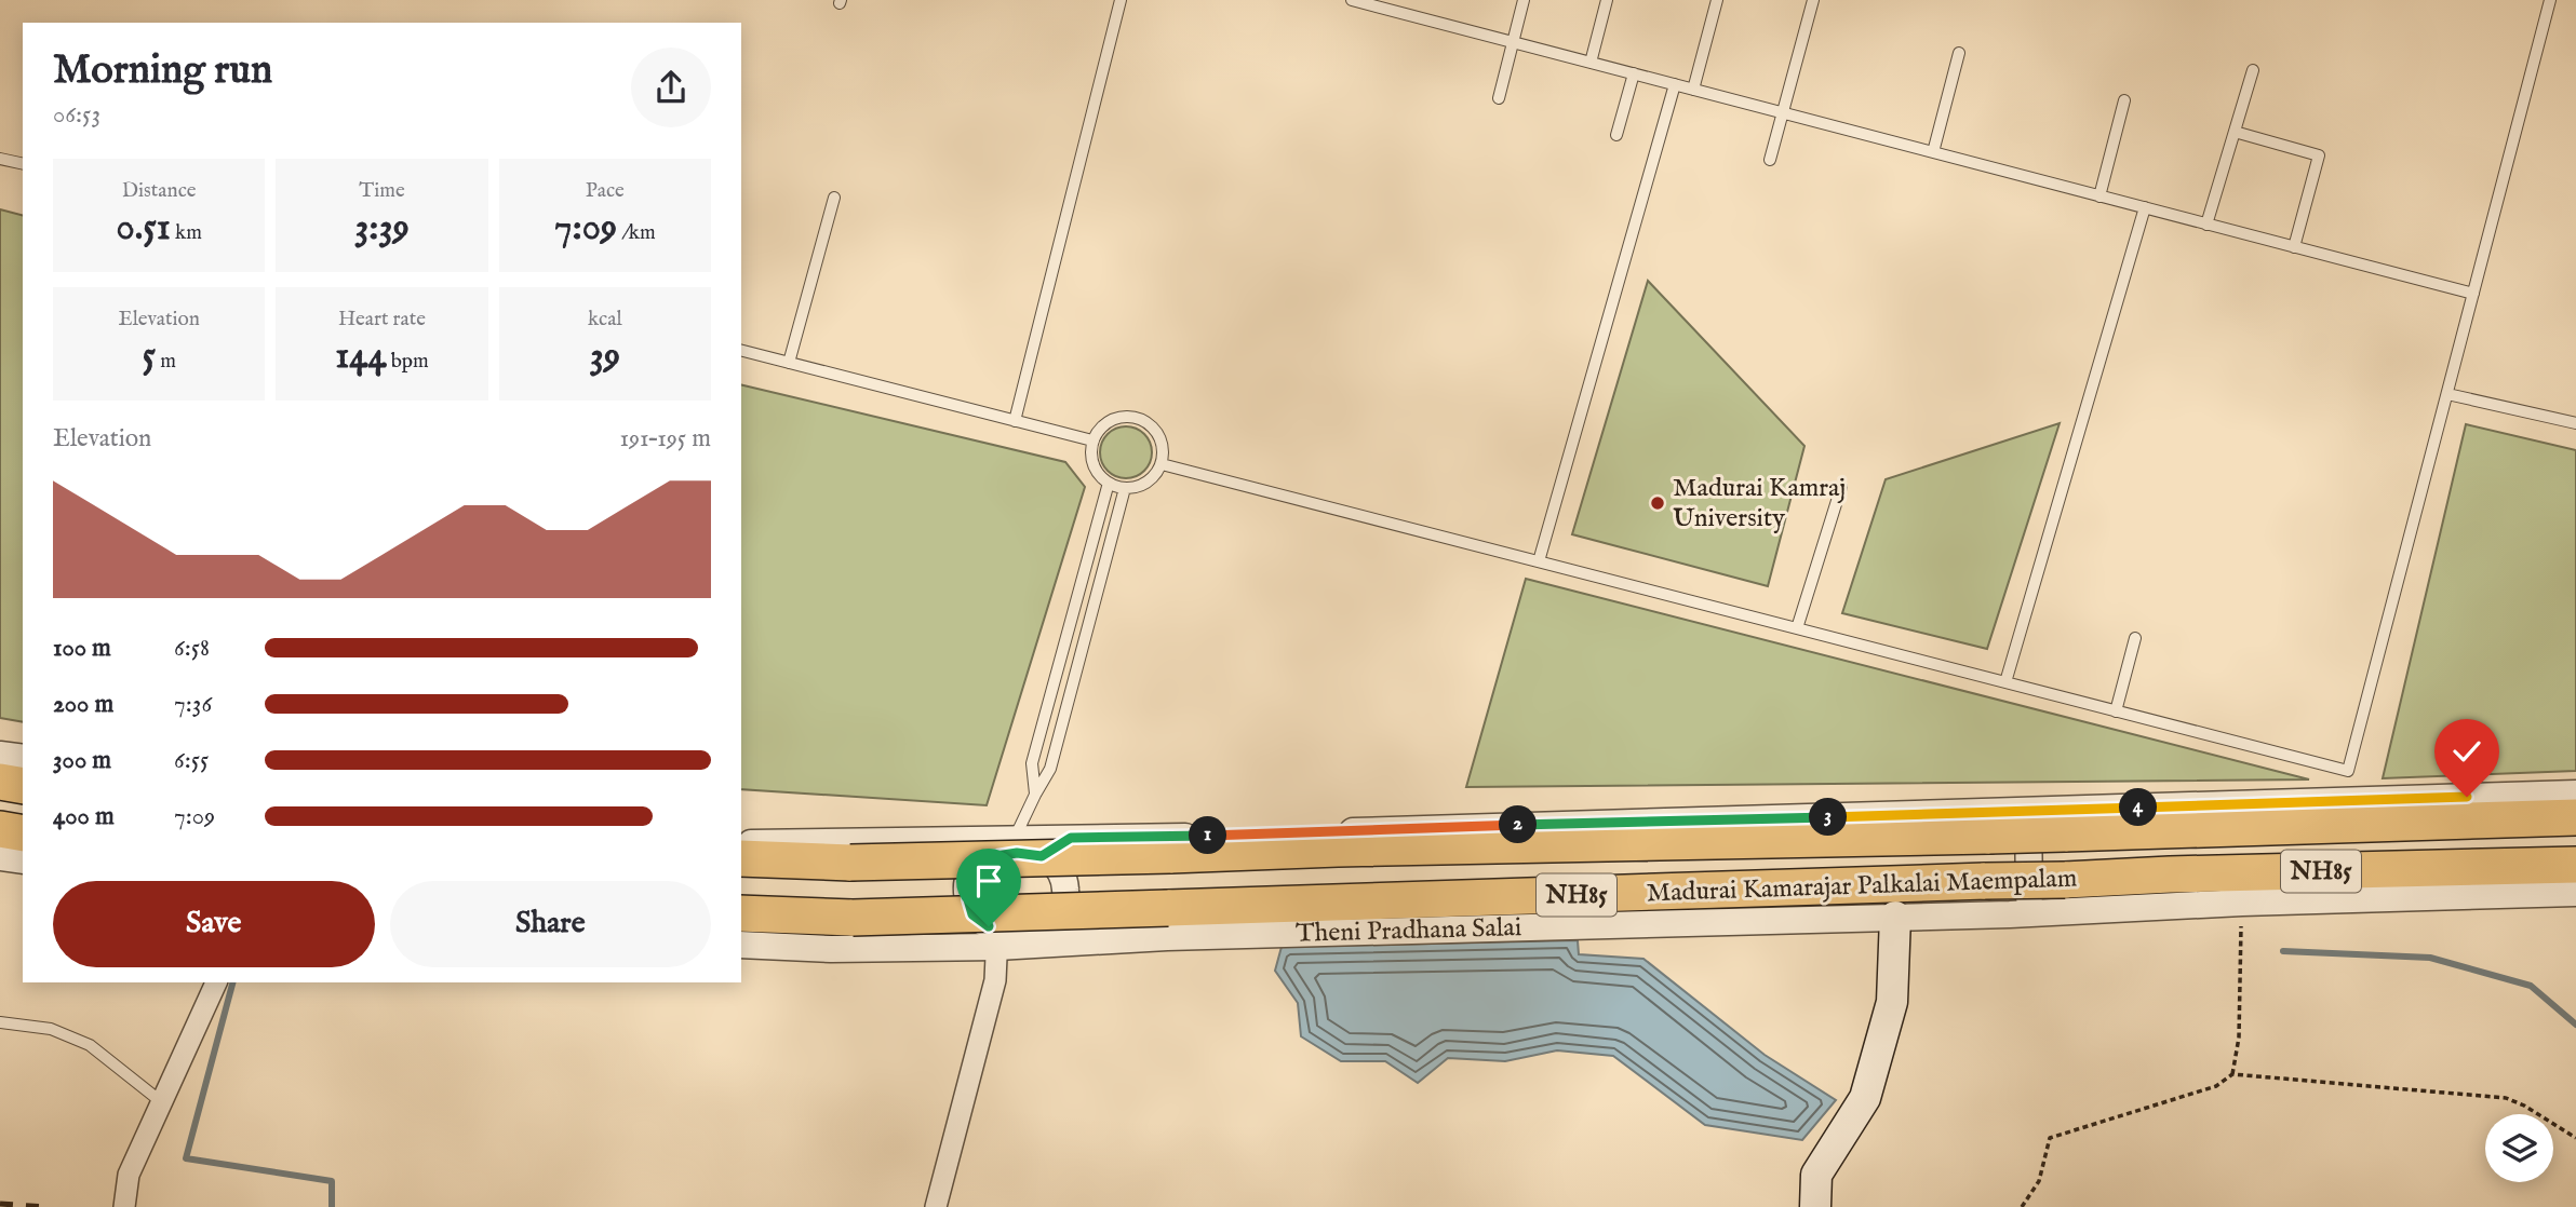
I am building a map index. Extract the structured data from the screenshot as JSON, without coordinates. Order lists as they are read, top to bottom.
{
  "streets": {
    "highway": ["NH85", "Madurai Kamarajar Palkalai Maempalam"],
    "street": ["Theni Pradhana Salai"]
  },
  "crossings": [
    ["Madurai Kamarajar Palkalai Maempalam", "Theni Pradhana Salai"]
  ],
  "places": ["Madurai Kamraj University"],
  "page": {
    "heading": ["Morning run", "06:53"],
    "stats": [
      ["Distance", "0.51 km"],
      ["Time", "3:39"],
      ["Pace", "7:09 /km"],
      ["Elevation", "5 m"],
      ["Heart rate", "144 bpm"],
      ["kcal", "39"]
    ],
    "chart": ["Elevation", "191–195 m"],
    "list": [
      {
        "name": "100 m",
        "note": "6:58"
      },
      {
        "name": "200 m",
        "note": "7:36"
      },
      {
        "name": "300 m",
        "note": "6:55"
      },
      {
        "name": "400 m",
        "note": "7:09"
      }
    ],
    "pins": [
      "4",
      "3",
      "2",
      "1"
    ],
    "buttons": ["Save", "Share"]
  }
}
